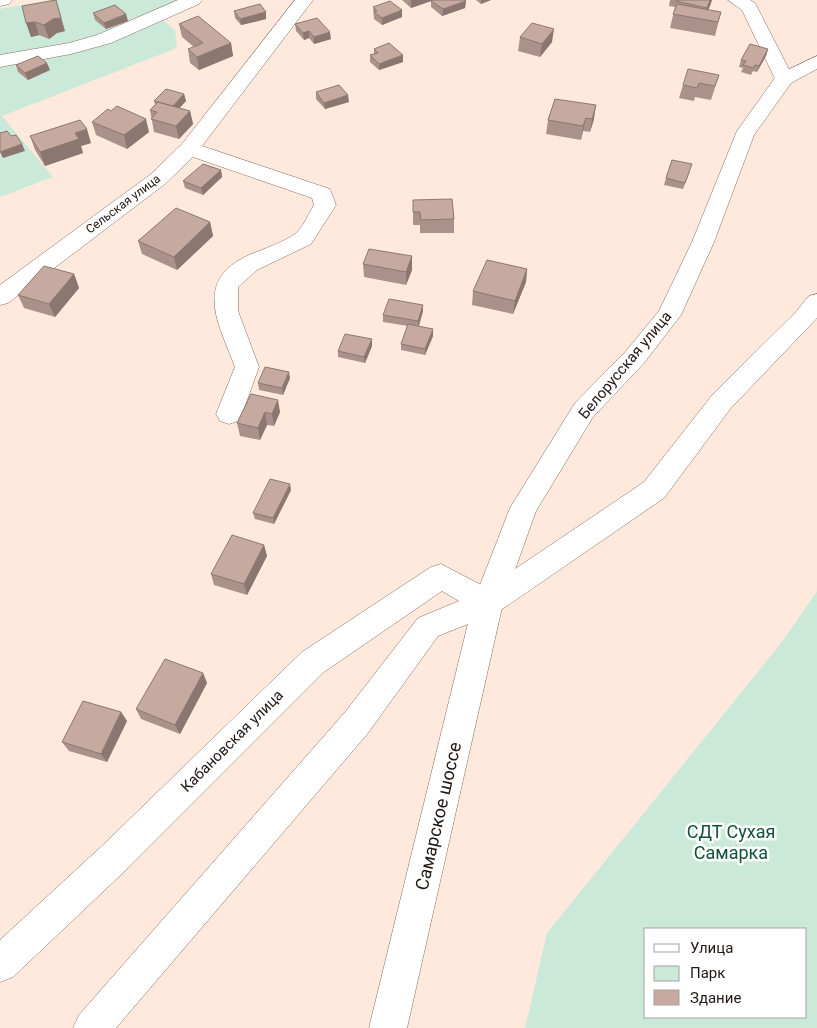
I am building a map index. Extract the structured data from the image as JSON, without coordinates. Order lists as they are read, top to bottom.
{
  "streets": {
    "street": [
      "Сельская улица",
      "Белорусская улица",
      "Кабановская улица",
      "Самарское шоссе"
    ]
  },
  "crossings": [
    ["Белорусская улица", "Кабановская улица"],
    ["Белорусская улица", "Самарское шоссе"],
    ["Кабановская улица", "Самарское шоссе"]
  ],
  "parks": ["СДТ Сухая Самарка"],
  "legend": ["Улица", "Парк", "Здание"]
}
